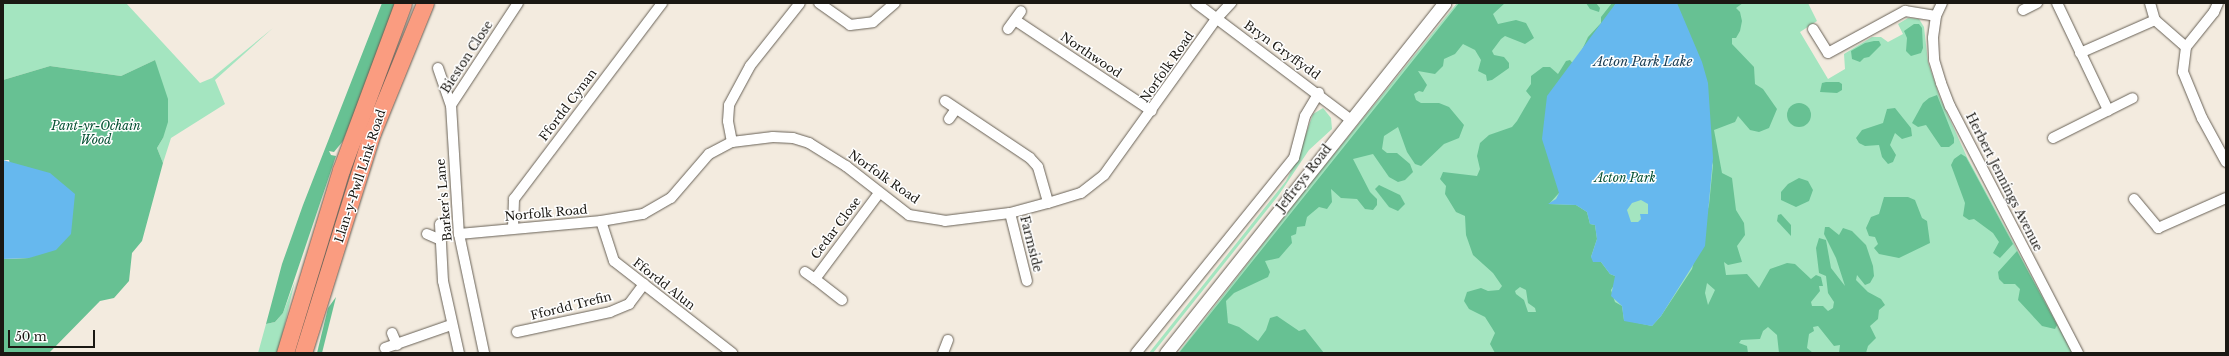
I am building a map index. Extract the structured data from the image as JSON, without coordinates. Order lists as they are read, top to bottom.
{
  "streets": {
    "highway": ["Llan-y-Pwll Link Road"],
    "street": [
      "Bryn Gryffydd",
      "Northwood",
      "Bieston Close",
      "Norfolk Road",
      "Ffordd Cynan",
      "Jeffreys Road",
      "Herbert Jennings Avenue",
      "Barker's Lane",
      "Cedar Close",
      "Farmside",
      "Ffordd Alun",
      "Ffordd Trefin"
    ]
  },
  "crossings": [
    ["Bryn Gryffydd", "Norfolk Road"],
    ["Bryn Gryffydd", "Jeffreys Road"],
    ["Northwood", "Norfolk Road"],
    ["Bieston Close", "Barker's Lane"],
    ["Norfolk Road", "Ffordd Cynan"],
    ["Norfolk Road", "Barker's Lane"],
    ["Norfolk Road", "Cedar Close"],
    ["Norfolk Road", "Farmside"],
    ["Norfolk Road", "Ffordd Alun"],
    ["Ffordd Alun", "Ffordd Trefin"]
  ],
  "water": ["Acton Park Lake"],
  "parks": ["Pant-yr-Ochain Wood", "Acton Park"],
  "scale_bar": "50 m"
}
